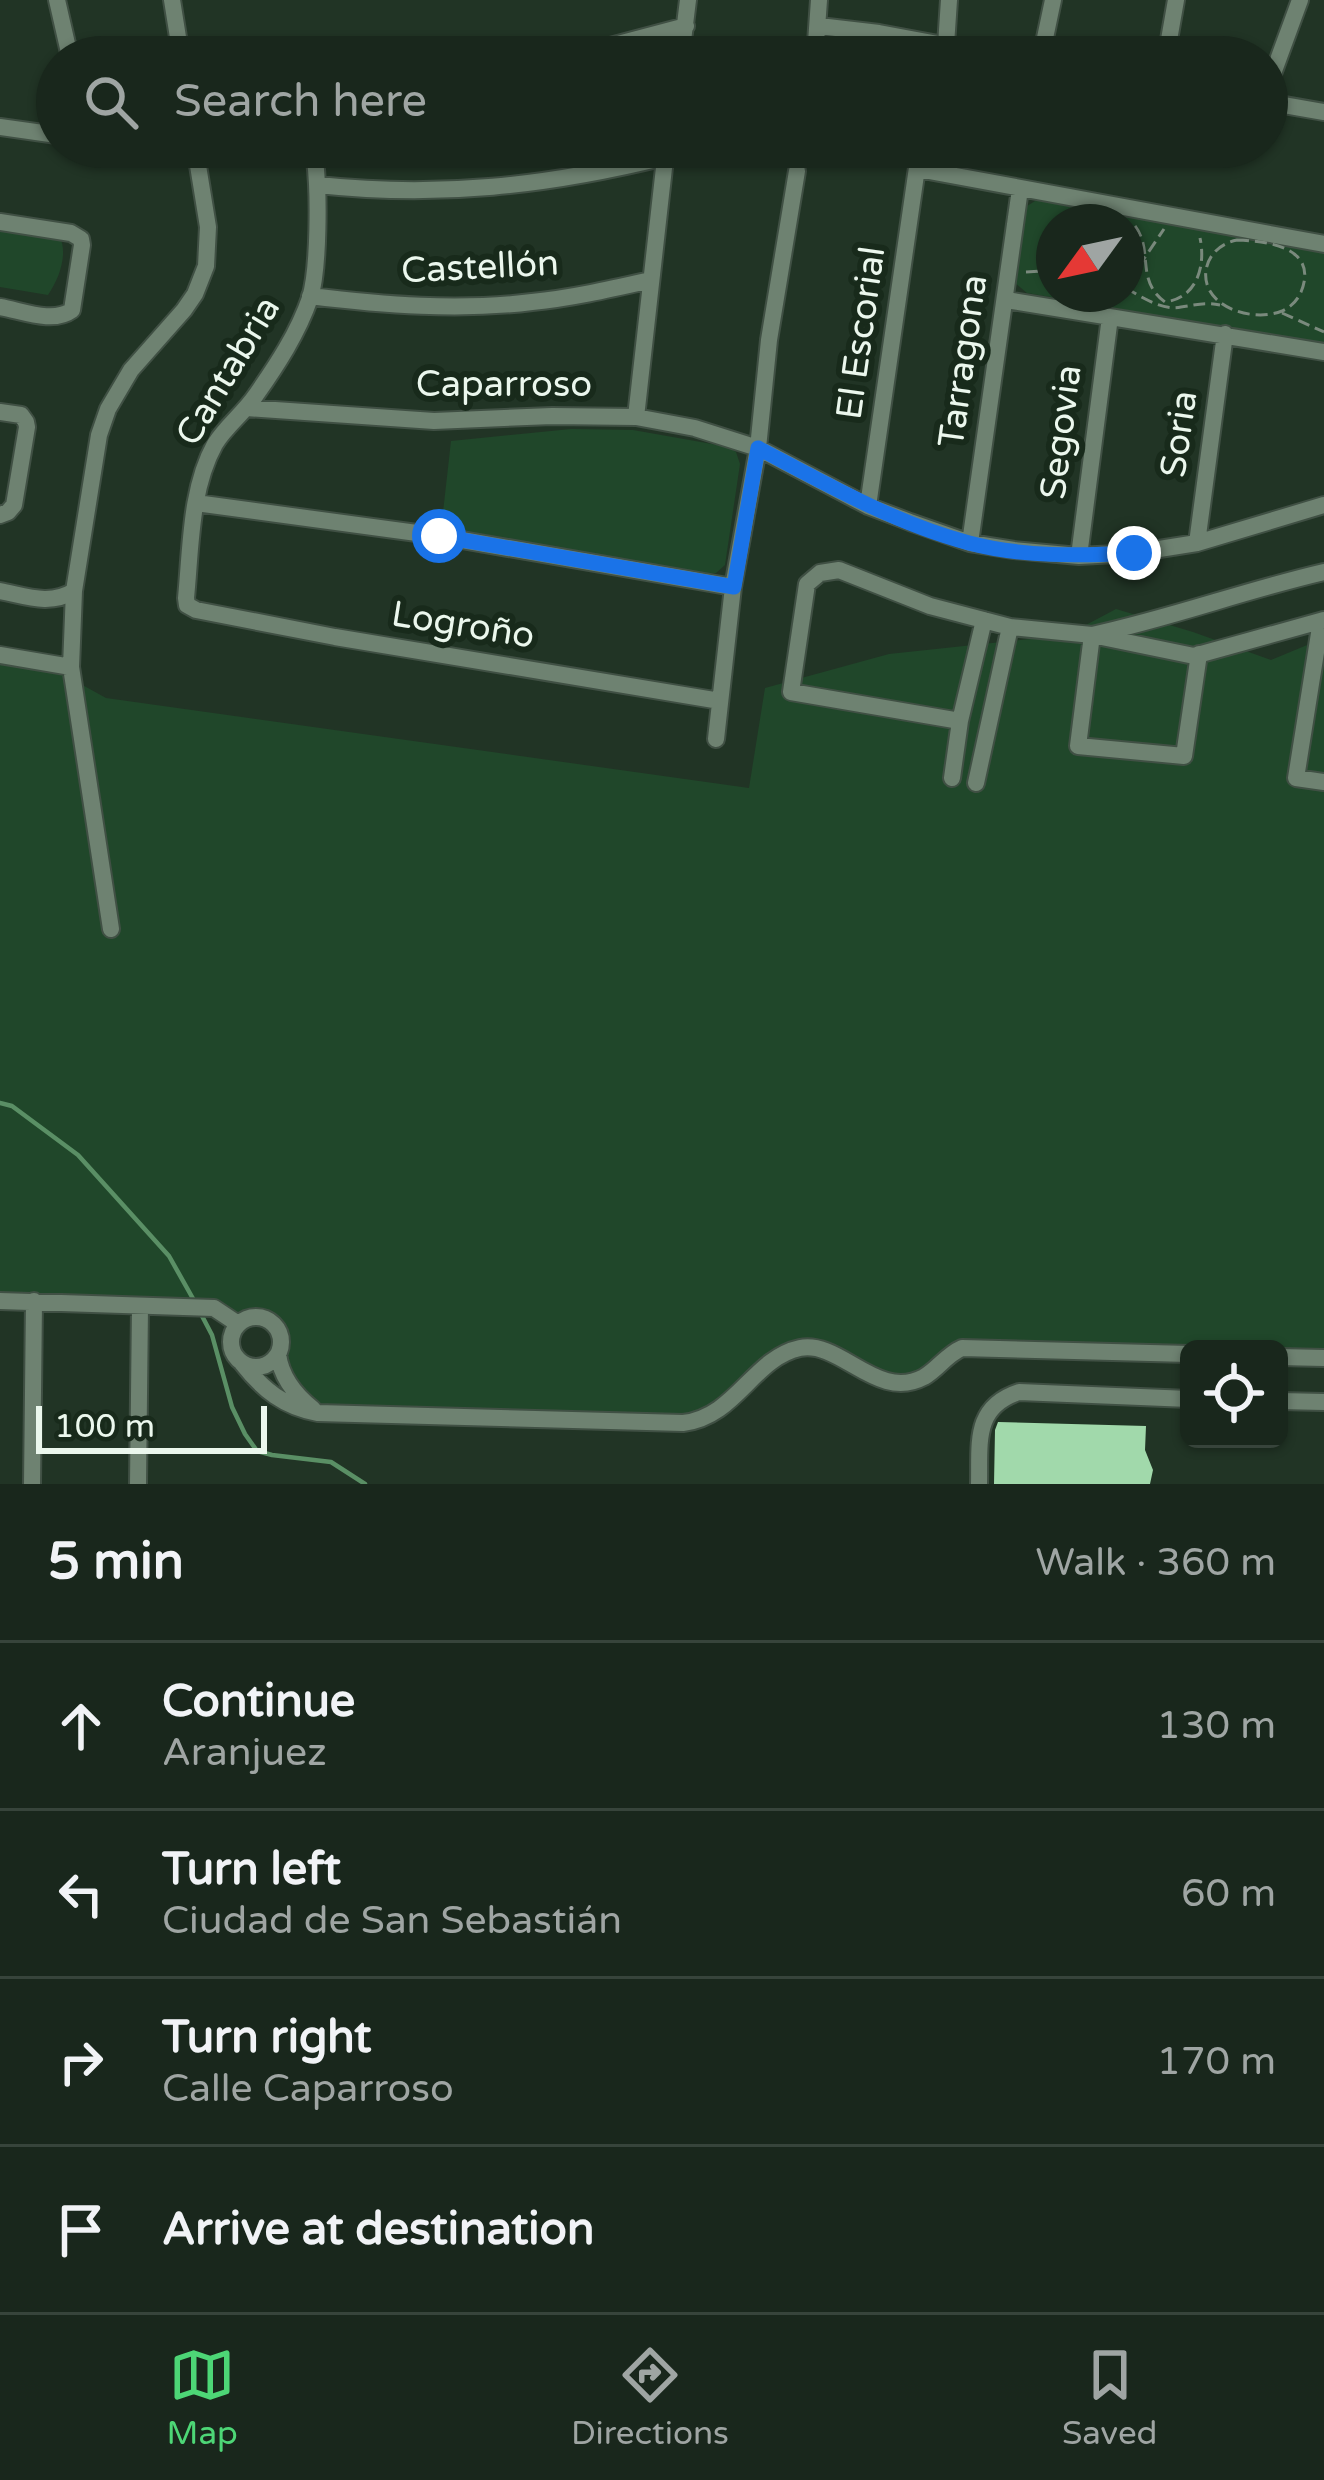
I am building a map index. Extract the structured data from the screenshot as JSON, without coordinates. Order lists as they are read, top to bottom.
{
  "streets": {
    "street": [
      "Castellón",
      "El Escorial",
      "Tarragona",
      "Cantabria",
      "Caparroso",
      "Segovia",
      "Soria",
      "Logroño"
    ]
  },
  "crossings": [
    ["Castellón", "Cantabria"],
    ["El Escorial", "Caparroso"],
    ["Tarragona", "Caparroso"],
    ["Cantabria", "Caparroso"],
    ["Cantabria", "Logroño"],
    ["Caparroso", "Segovia"],
    ["Caparroso", "Soria"]
  ],
  "scale_bar": "100 m",
  "north": "bottom left",
  "page": {
    "search": "Search here",
    "scale": "100 m",
    "heading": ["5 min", "Walk · 360 m"],
    "list": [
      ["Continue", "Aranjuez", "130 m"],
      ["Turn left", "Ciudad de San Sebastián", "60 m"],
      ["Turn right", "Calle Caparroso", "170 m"],
      "Arrive at destination"
    ],
    "nav": ["Map", "Directions", "Saved"]
  }
}
